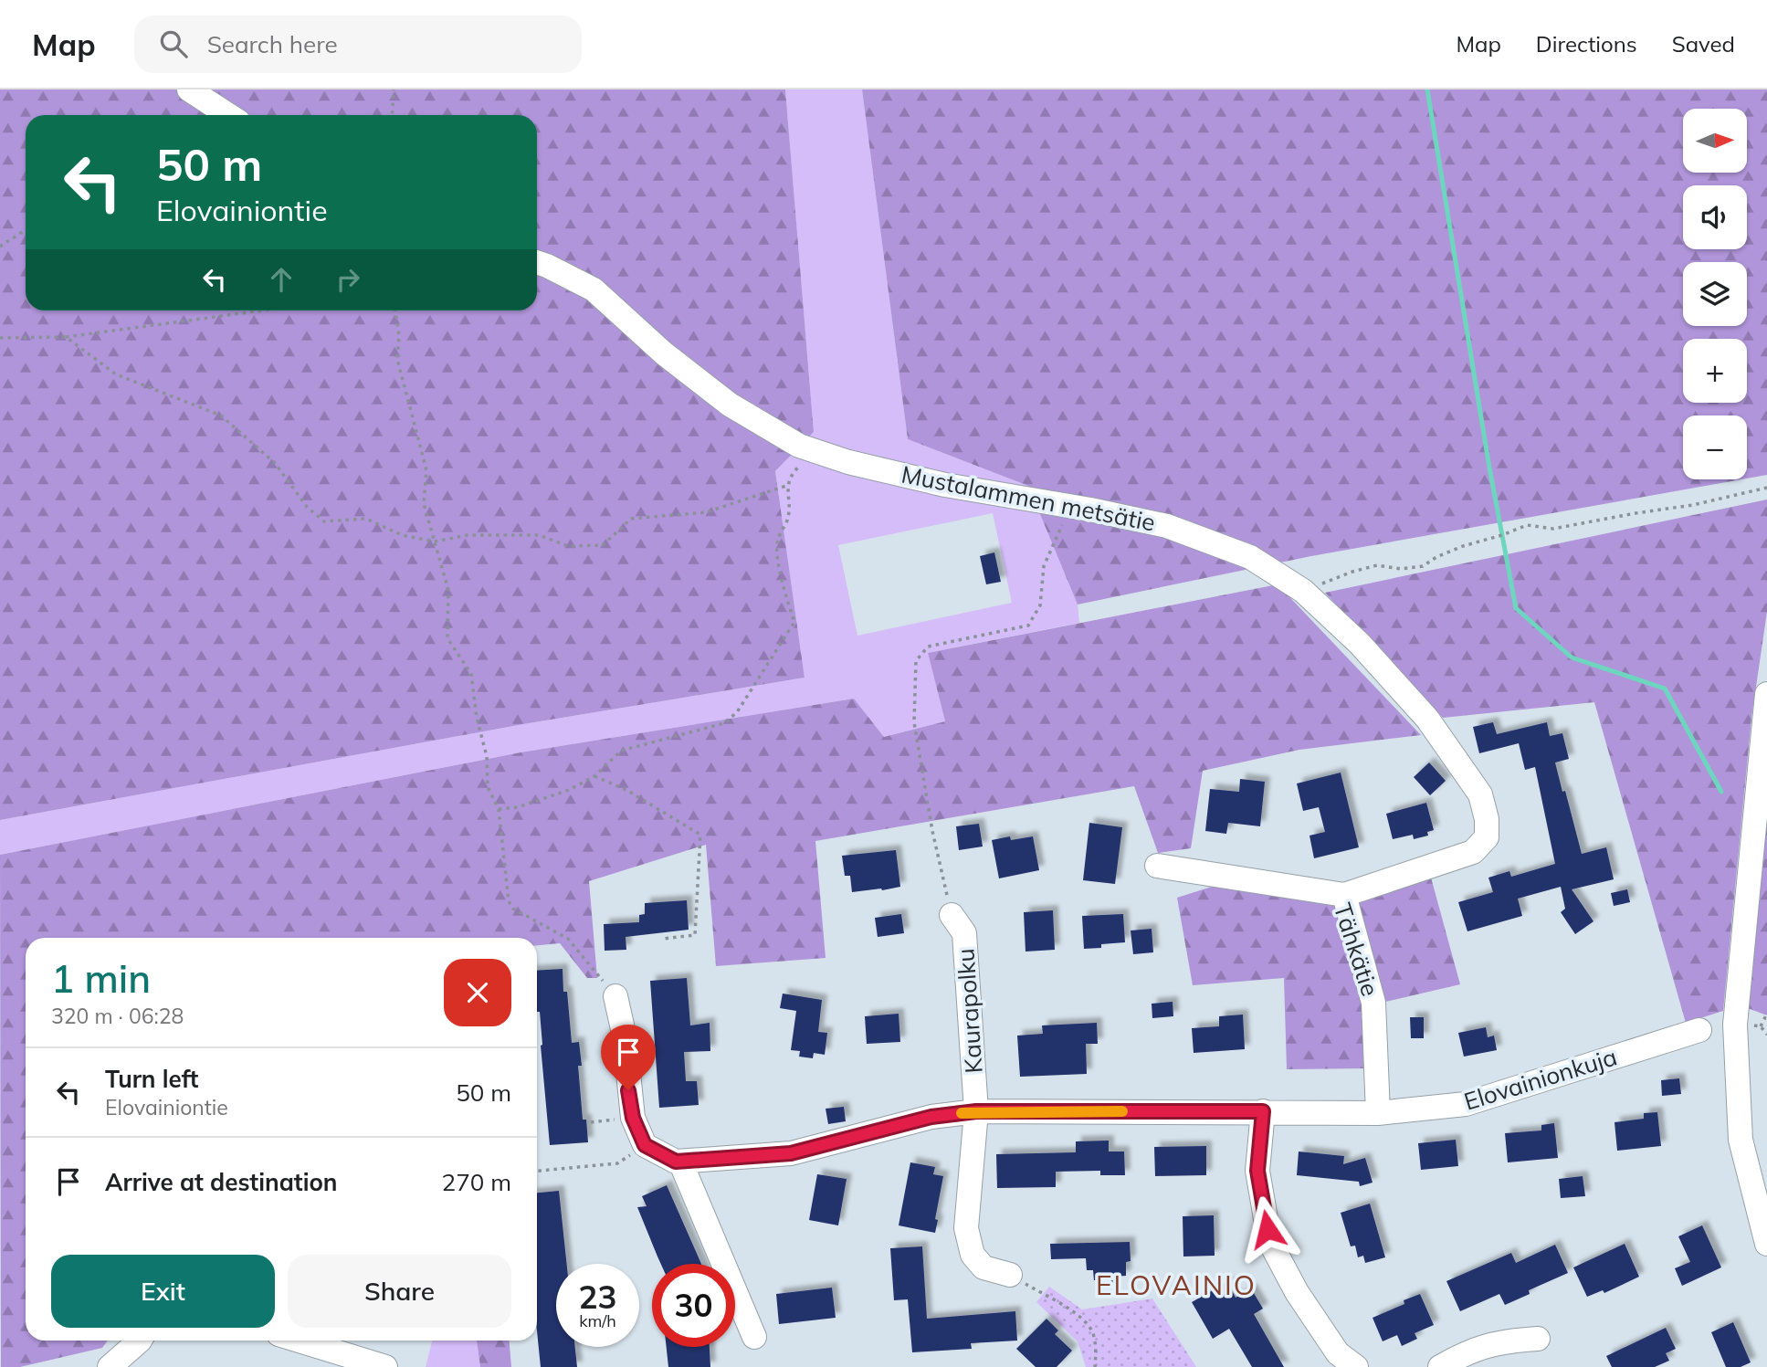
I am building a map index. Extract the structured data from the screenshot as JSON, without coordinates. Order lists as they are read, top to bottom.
{
  "streets": {
    "street": [
      "Mustalammen metsätie",
      "Tähkätie",
      "Kaurapolku",
      "Elovainionkuja"
    ]
  },
  "crossings": [
    ["Mustalammen metsätie", "Tähkätie"],
    ["Tähkätie", "Elovainionkuja"],
    ["Kaurapolku", "Elovainionkuja"]
  ],
  "districts": ["ELOVAINIO"],
  "north": "right",
  "page": {
    "header": "Map",
    "search": "Search here",
    "nav": ["Map", "Directions", "Saved"],
    "map_buttons": ["+", "−"],
    "turn": ["50 m", "Elovainiontie"],
    "heading": ["1 min", "320 m · 06:28"],
    "list": [
      {
        "name": "Turn left",
        "note": "Elovainiontie",
        "value": "50 m"
      },
      {
        "name": "Arrive at destination",
        "value": "270 m"
      }
    ],
    "buttons": ["Exit", "Share"],
    "speed": "23 km/h",
    "limit": "30"
  }
}
